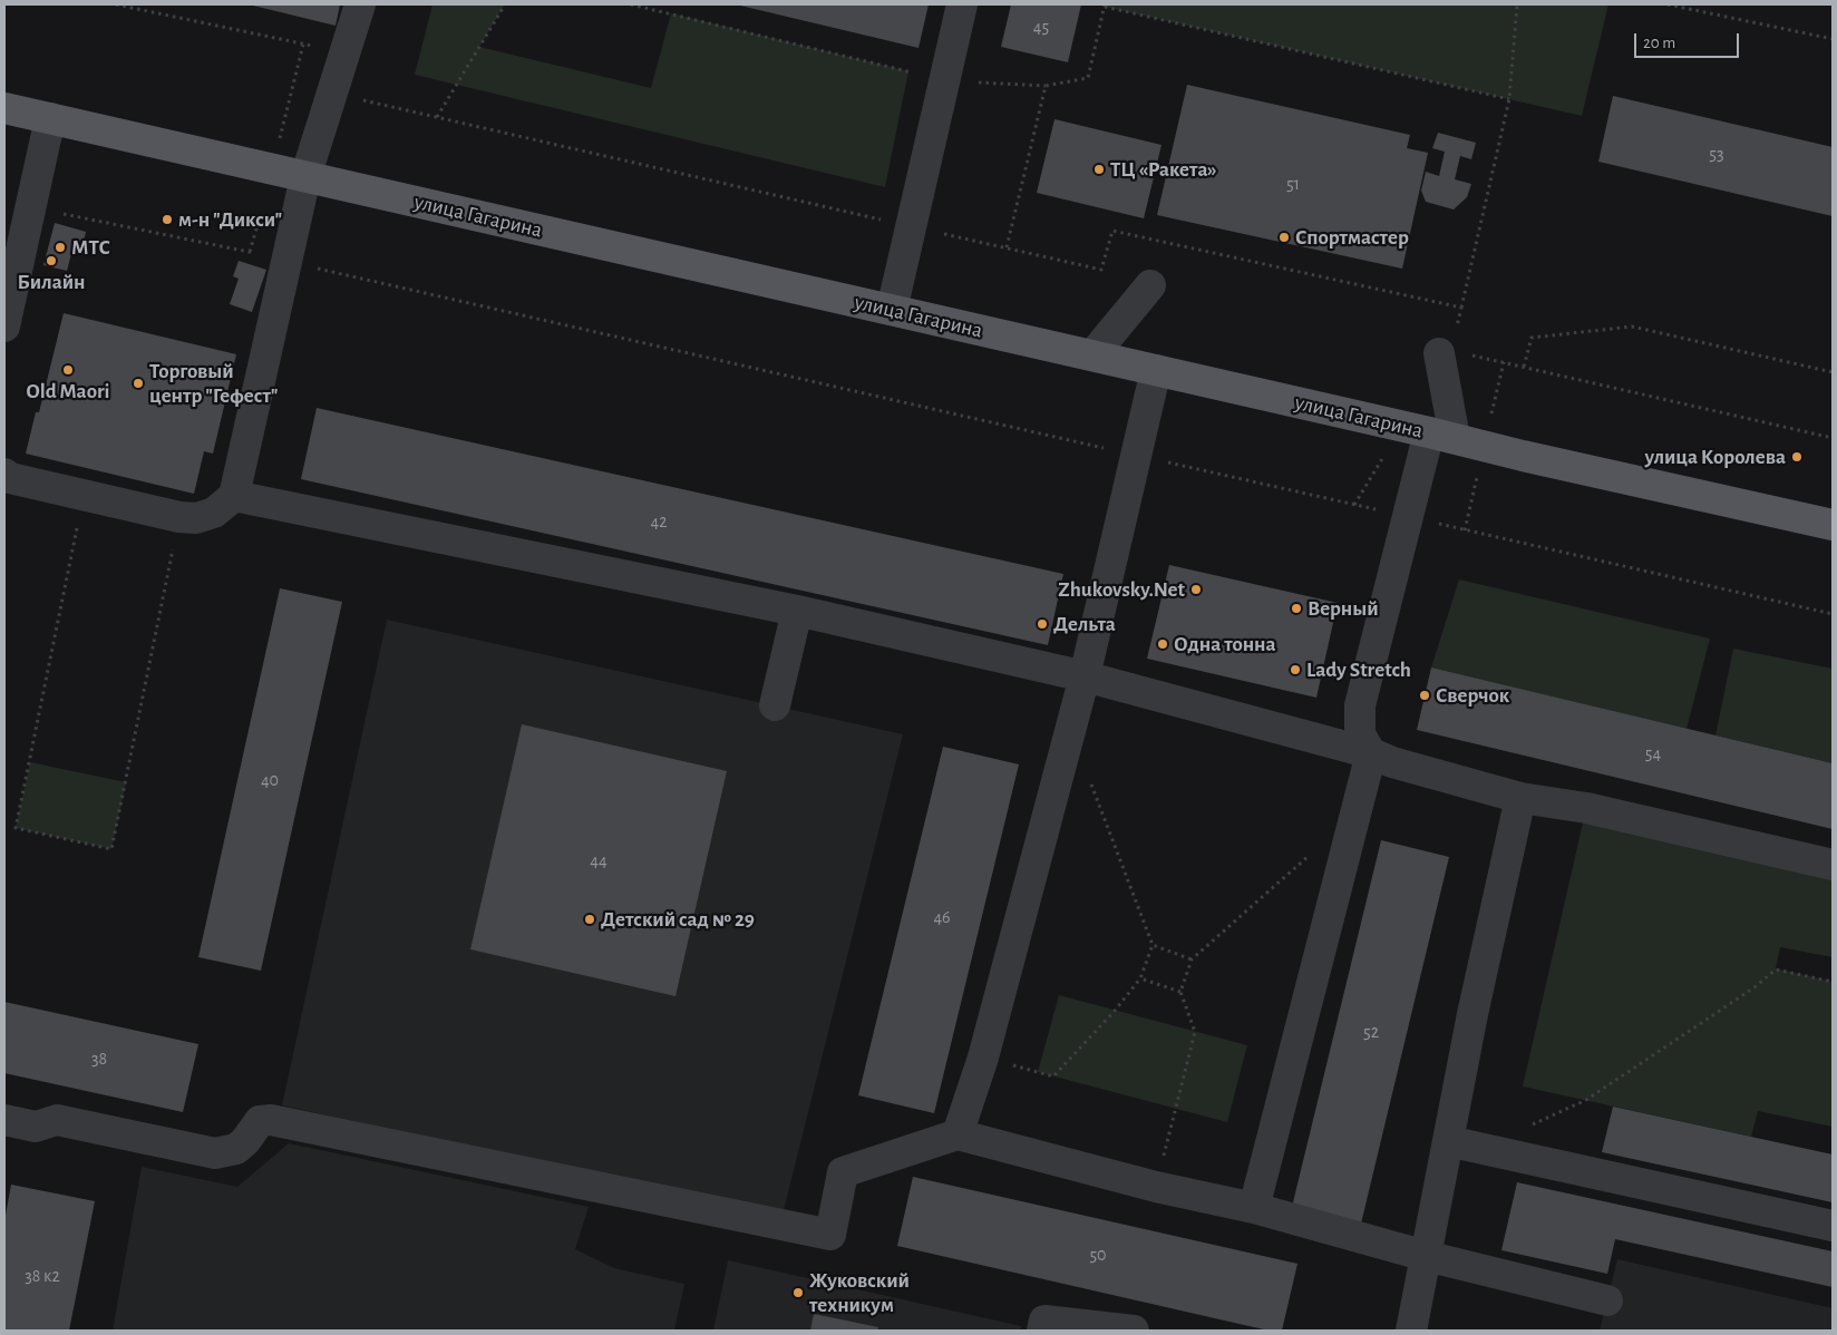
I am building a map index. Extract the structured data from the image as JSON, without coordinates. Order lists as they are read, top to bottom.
{
  "streets": {
    "main road": ["улица Гагарина"]
  },
  "places": [
    "ТЦ «Ракета»",
    "м-н \"Дикси\"",
    "Спортмастер",
    "МТС",
    "Билайн",
    "Old Maori",
    "Торговый центр \"Гефест\"",
    "улица Королева",
    "Zhukovsky.Net",
    "Верный",
    "Дельта",
    "Одна тонна",
    "Lady Stretch",
    "Сверчок",
    "Детский сад № 29",
    "Жуковский техникум"
  ],
  "house_numbers": [
    "45",
    "53",
    "51",
    "42",
    "54",
    "40",
    "44",
    "46",
    "52",
    "38",
    "50",
    "38 к2"
  ],
  "scale_bar": "20 m"
}
